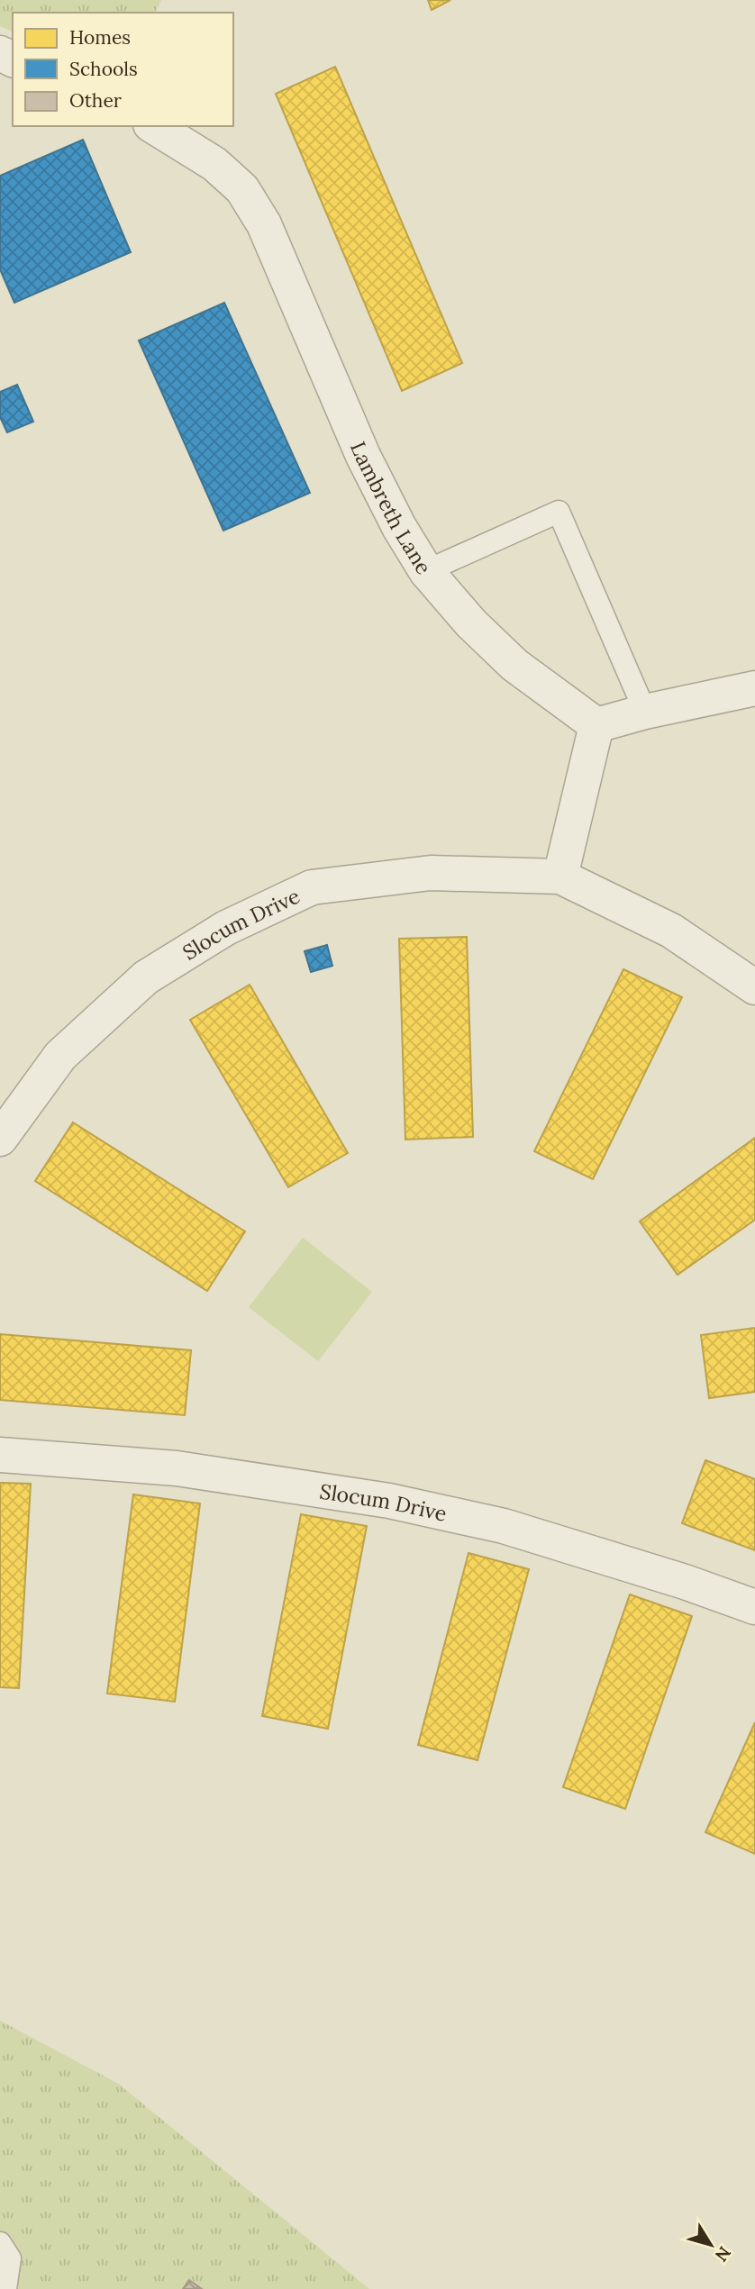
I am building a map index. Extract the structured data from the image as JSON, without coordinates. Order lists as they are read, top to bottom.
{
  "streets": {
    "street": ["Lambreth Lane", "Slocum Drive"]
  },
  "legend": ["Homes", "Schools", "Other"],
  "north": "bottom right"
}
